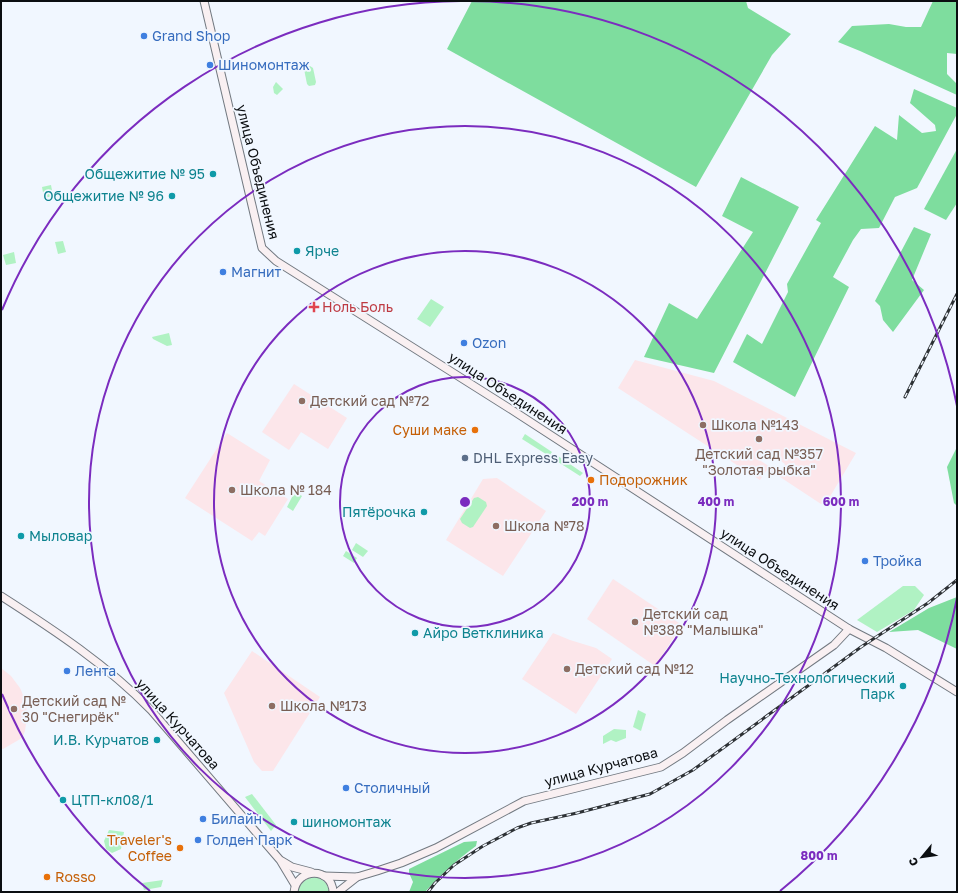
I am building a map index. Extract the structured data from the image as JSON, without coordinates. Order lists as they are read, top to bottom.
{
  "streets": {
    "main road": ["улица Объединения", "улица Курчатова"]
  },
  "crossings": [
    ["улица Объединения", "улица Курчатова"]
  ],
  "places": {
    "other": [
      "Grand Shop",
      "Шиномонтаж",
      "Общежитие № 95",
      "Общежитие № 96",
      "Ярче",
      "Магнит",
      "Ozon",
      "Детский сад №72",
      "Школа №143",
      "Суши маке",
      "Детский сад №357 \"Золотая рыбка\"",
      "DHL Express Easy",
      "Подорожник",
      "Школа № 184",
      "Пятёрочка",
      "Школа №78",
      "Мыловар",
      "Тройка",
      "Детский сад №388 \"Малышка\"",
      "Айро Ветклиника",
      "Детский сад №12",
      "Лента",
      "Научно-Технологический Парк",
      "Школа №173",
      "Детский сад № 30 \"Снегирёк\"",
      "И.В. Курчатов",
      "Столичный",
      "ЦТП-кл08/1",
      "Билайн",
      "шиномонтаж",
      "Голден Парк",
      "Traveler's Coffee",
      "Rosso"
    ],
    "health": ["Ноль Боль"]
  },
  "north": "bottom left",
  "rings": [
    "200 m",
    "400 m",
    "600 m",
    "800 m"
  ]
}
